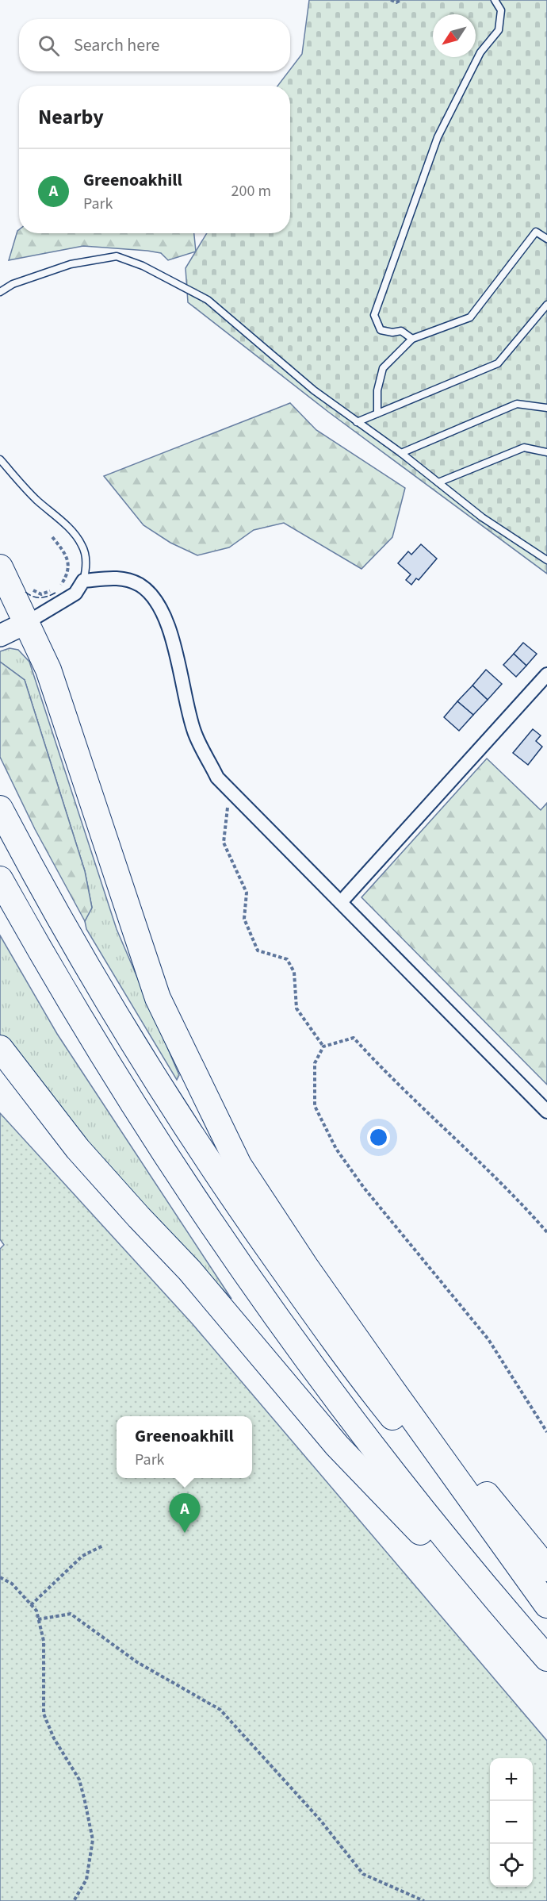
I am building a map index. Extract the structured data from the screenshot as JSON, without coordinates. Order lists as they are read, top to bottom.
{
  "north": "bottom left",
  "page": {
    "search": "Search here",
    "heading": "Nearby",
    "list": [
      {
        "mark": "A",
        "name": "Greenoakhill",
        "note": "Park",
        "value": "200 m"
      }
    ],
    "popup": ["Greenoakhill", "Park"],
    "pins": "A",
    "map_buttons": ["+", "−"]
  }
}
